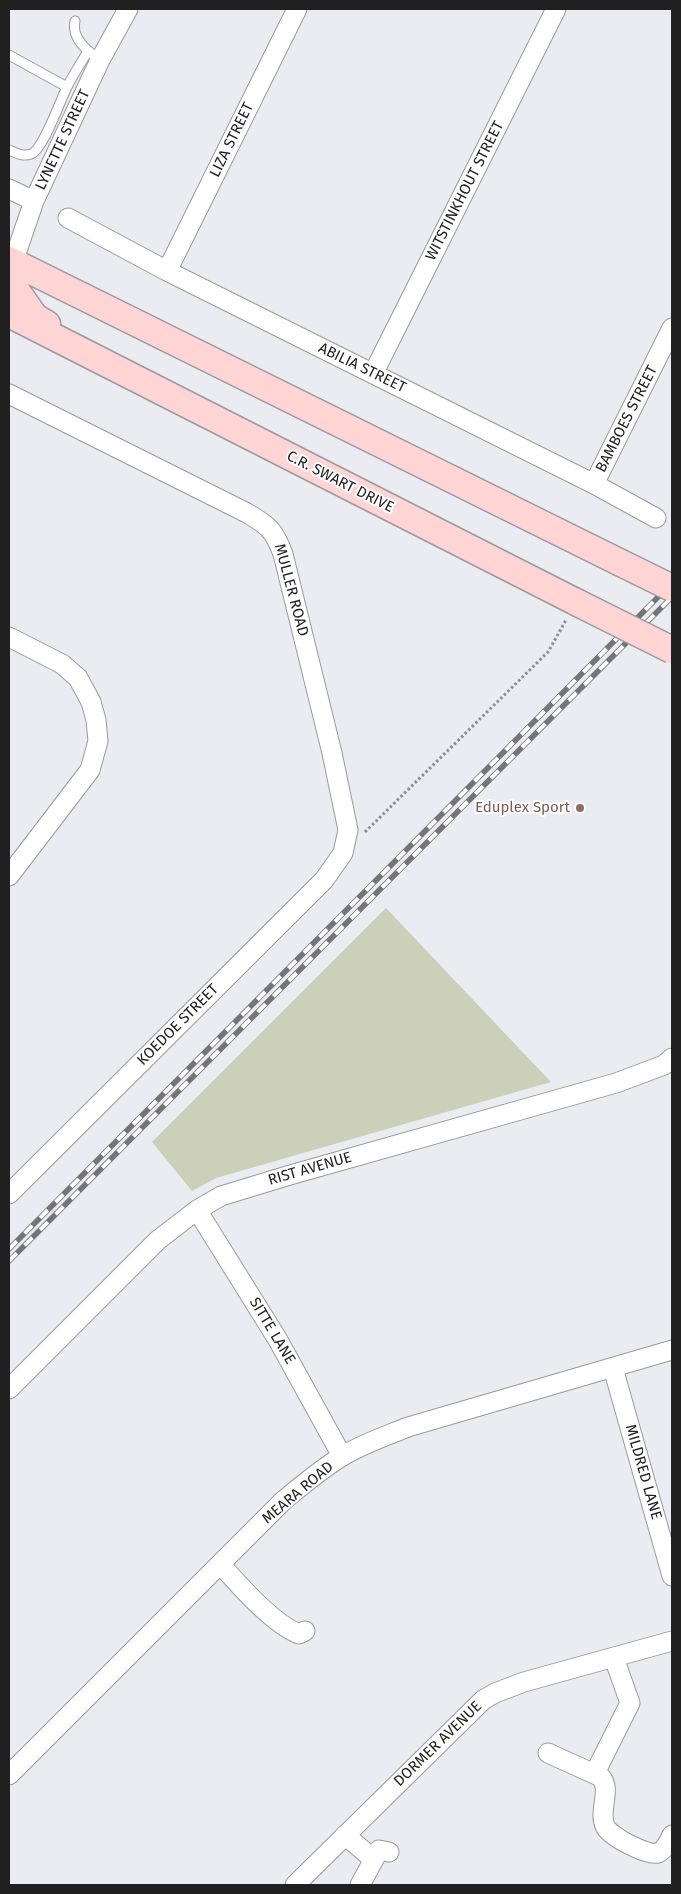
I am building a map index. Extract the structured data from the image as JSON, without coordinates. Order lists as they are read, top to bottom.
{
  "streets": {
    "main road": ["C.R. SWART DRIVE"],
    "street": [
      "LYNETTE STREET",
      "LIZA STREET",
      "WITSTINKHOUT STREET",
      "ABILIA STREET",
      "BAMBOES STREET",
      "MULLER ROAD",
      "KOEDOE STREET",
      "RIST AVENUE",
      "SITTE LANE",
      "MILDRED LANE",
      "MEARA ROAD",
      "DORMER AVENUE"
    ]
  },
  "crossings": [
    ["LIZA STREET", "ABILIA STREET"],
    ["WITSTINKHOUT STREET", "ABILIA STREET"],
    ["ABILIA STREET", "BAMBOES STREET"],
    ["MULLER ROAD", "KOEDOE STREET"],
    ["RIST AVENUE", "SITTE LANE"],
    ["SITTE LANE", "MEARA ROAD"],
    ["MILDRED LANE", "MEARA ROAD"]
  ],
  "places": ["Eduplex Sport"]
}
